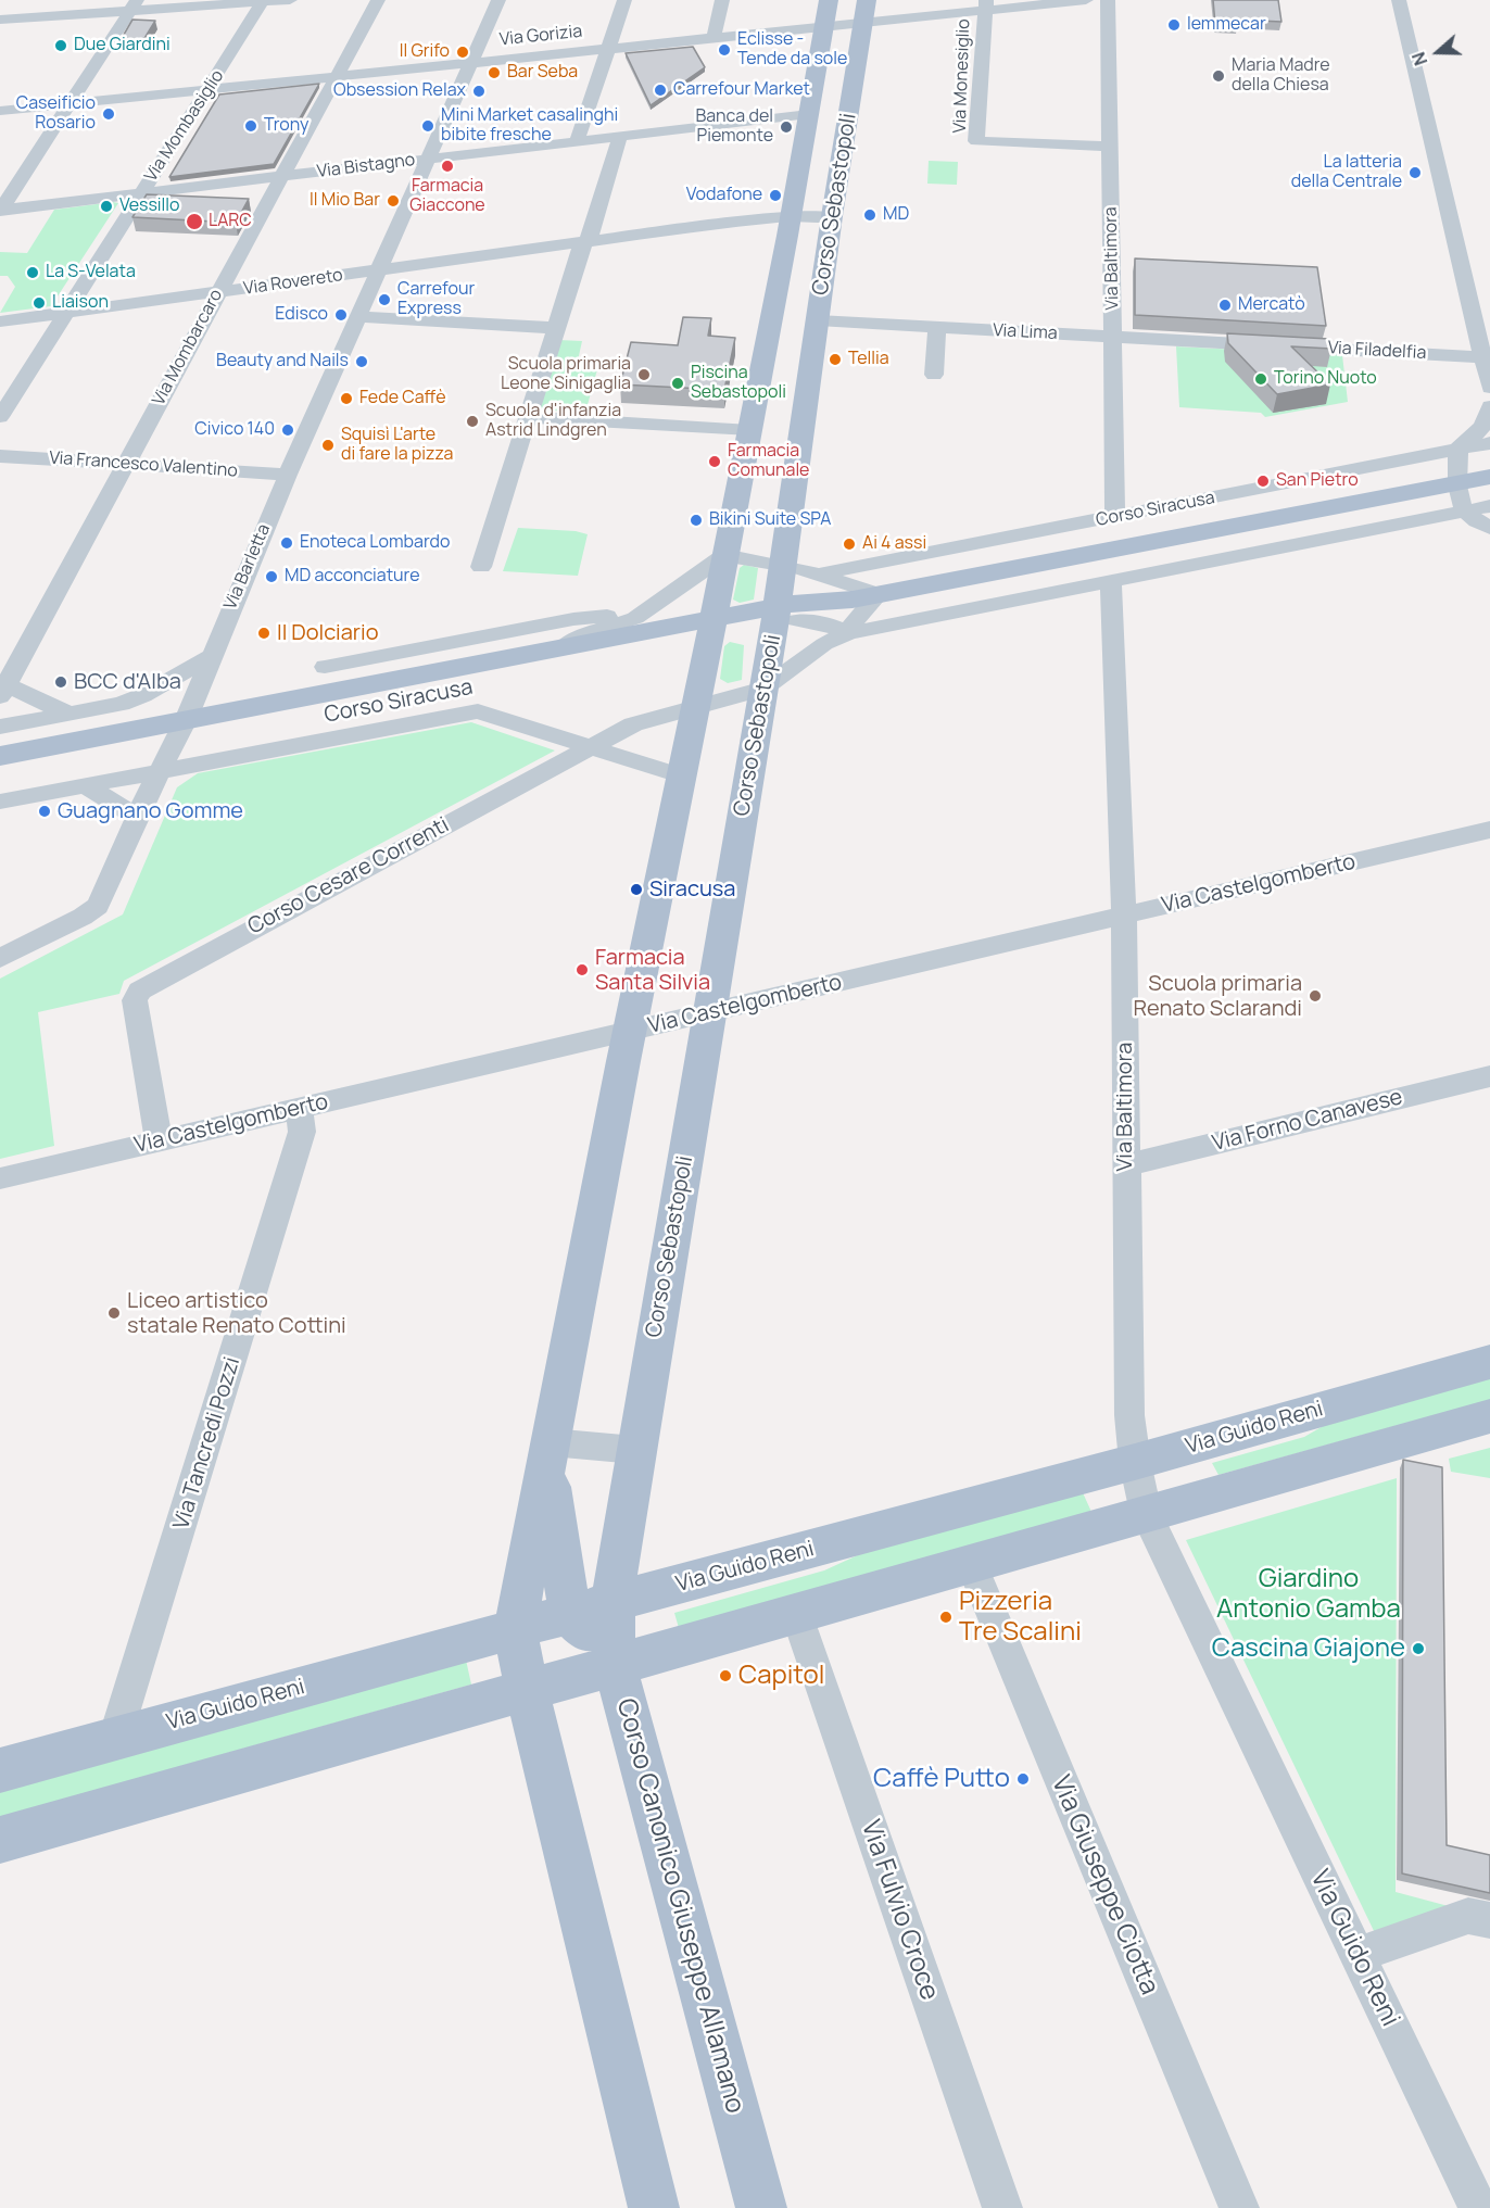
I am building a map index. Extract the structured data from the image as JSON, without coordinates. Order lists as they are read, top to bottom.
{
  "streets": {
    "main road": [
      "Corso Sebastopoli",
      "Corso Siracusa",
      "Via Guido Reni",
      "Corso Canonico Giuseppe Allamano"
    ],
    "street": [
      "Via Gorizia",
      "Via Monesiglio",
      "Via Mombasiglio",
      "Via Bistagno",
      "Via Baltimora",
      "Via Rovereto",
      "Via Lima",
      "Via Mombarcaro",
      "Via Filadelfia",
      "Via Francesco Valentino",
      "Via Barletta",
      "Corso Cesare Correnti",
      "Via Castelgomberto",
      "Via Forno Canavese",
      "Via Tancredi Pozzi",
      "Via Giuseppe Ciotta",
      "Via Fulvio Croce"
    ]
  },
  "crossings": [
    ["Via Gorizia", "Via Monesiglio"],
    ["Via Gorizia", "Via Mombasiglio"],
    ["Via Gorizia", "Corso Sebastopoli"],
    ["Via Gorizia", "Via Mombarcaro"],
    ["Via Gorizia", "Via Barletta"],
    ["Via Monesiglio", "Via Baltimora"],
    ["Via Mombasiglio", "Via Bistagno"],
    ["Via Mombasiglio", "Via Rovereto"],
    ["Via Bistagno", "Corso Sebastopoli"],
    ["Via Bistagno", "Via Mombarcaro"],
    ["Via Bistagno", "Via Barletta"],
    ["Corso Sebastopoli", "Via Rovereto"],
    ["Corso Sebastopoli", "Via Lima"],
    ["Corso Sebastopoli", "Corso Siracusa"],
    ["Corso Sebastopoli", "Corso Cesare Correnti"],
    ["Corso Sebastopoli", "Via Castelgomberto"],
    ["Corso Sebastopoli", "Via Guido Reni"],
    ["Corso Sebastopoli", "Corso Canonico Giuseppe Allamano"],
    ["Via Baltimora", "Via Lima"],
    ["Via Baltimora", "Via Filadelfia"],
    ["Via Baltimora", "Corso Siracusa"],
    ["Via Baltimora", "Via Castelgomberto"],
    ["Via Baltimora", "Via Forno Canavese"],
    ["Via Baltimora", "Via Guido Reni"],
    ["Via Rovereto", "Via Mombarcaro"],
    ["Via Rovereto", "Via Barletta"],
    ["Via Lima", "Via Filadelfia"],
    ["Via Mombarcaro", "Via Francesco Valentino"],
    ["Via Francesco Valentino", "Via Barletta"],
    ["Corso Siracusa", "Via Barletta"],
    ["Corso Siracusa", "Corso Cesare Correnti"],
    ["Corso Cesare Correnti", "Via Castelgomberto"],
    ["Via Castelgomberto", "Via Tancredi Pozzi"],
    ["Via Guido Reni", "Via Tancredi Pozzi"],
    ["Via Guido Reni", "Corso Canonico Giuseppe Allamano"]
  ],
  "parks": ["Giardino Antonio Gamba"],
  "places": [
    "Iemmecar",
    "Due Giardini",
    "Eclisse - Tende da sole",
    "Il Grifo",
    "Bar Seba",
    "Maria Madre della Chiesa",
    "Carrefour Market",
    "Obsession Relax",
    "Caseificio Rosario",
    "Trony",
    "Mini Market casalinghi bibite fresche",
    "Banca del Piemonte",
    "Farmacia Giaccone",
    "La latteria della Centrale",
    "Vodafone",
    "Il Mio Bar",
    "Vessillo",
    "MD",
    "LARC",
    "La S-Velata",
    "Carrefour Express",
    "Liaison",
    "Mercatò",
    "Edisco",
    "Tellia",
    "Beauty and Nails",
    "Scuola primaria Leone Sinigaglia",
    "Torino Nuoto",
    "Piscina Sebastopoli",
    "Fede Caffè",
    "Scuola d'infanzia Astrid Lindgren",
    "Civico 140",
    "Squisì L'arte di fare la pizza",
    "Farmacia Comunale",
    "San Pietro",
    "Bikini Suite SPA",
    "Enoteca Lombardo",
    "Ai 4 assi",
    "MD acconciature",
    "Il Dolciario",
    "BCC d'Alba",
    "Guagnano Gomme",
    "Siracusa",
    "Farmacia Santa Silvia",
    "Scuola primaria Renato Sclarandi",
    "Liceo artistico statale Renato Cottini",
    "Pizzeria Tre Scalini",
    "Cascina Giajone",
    "Capitol",
    "Caffè Putto"
  ],
  "north": "left"
}
